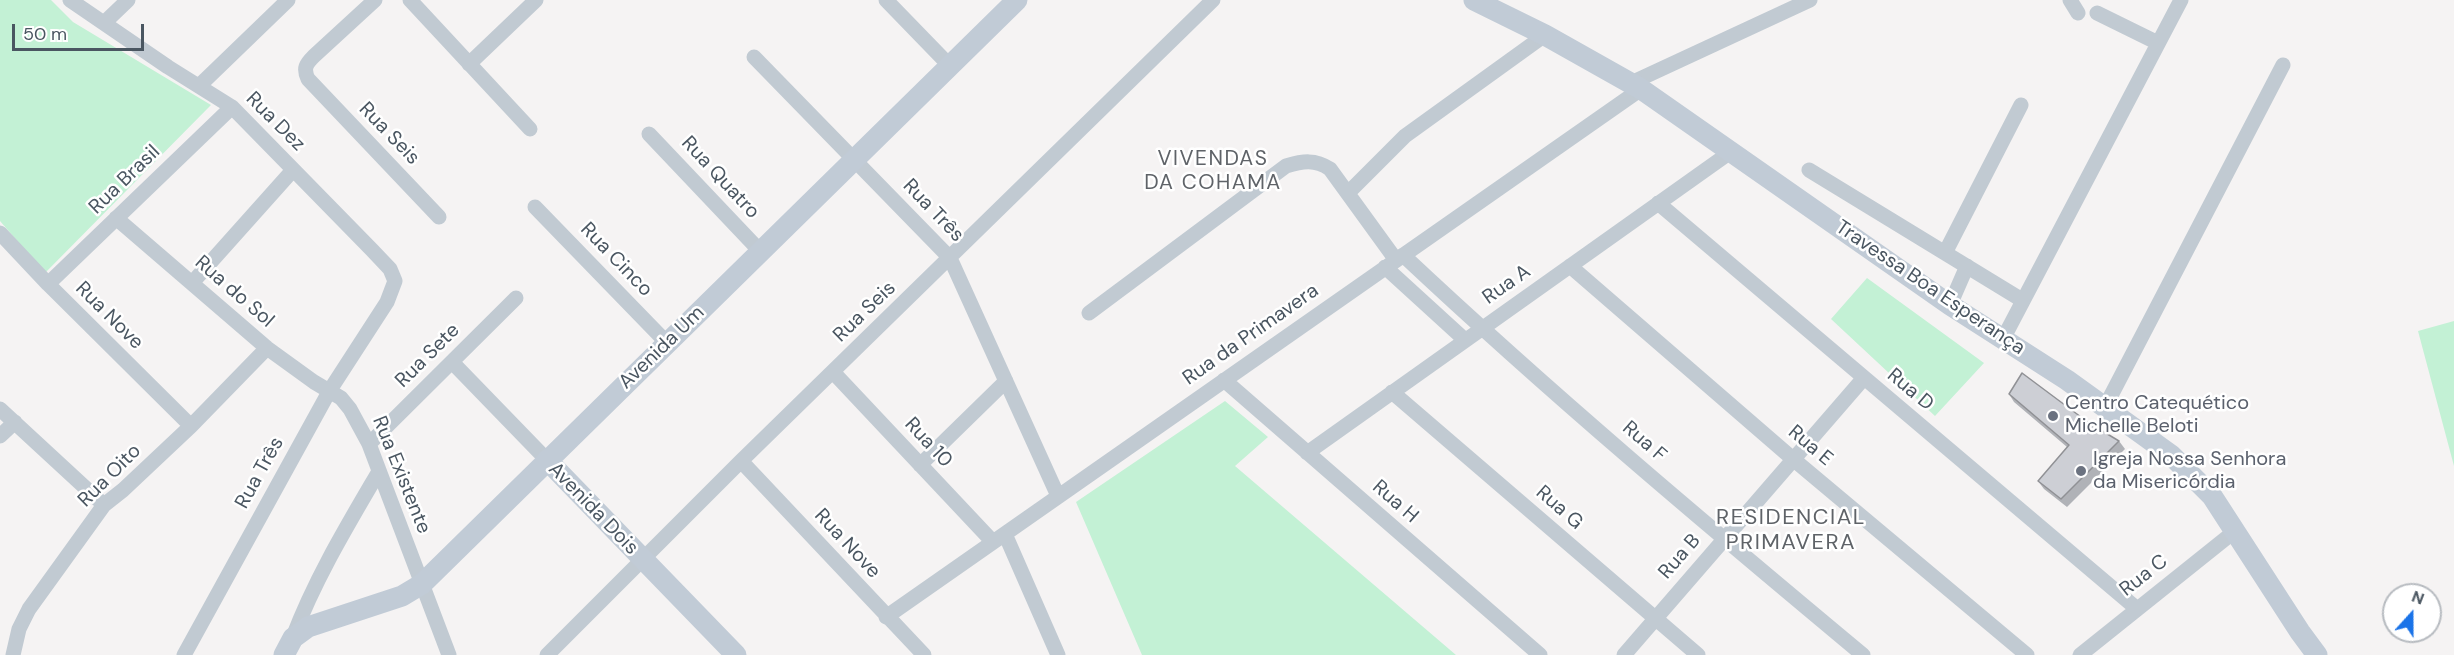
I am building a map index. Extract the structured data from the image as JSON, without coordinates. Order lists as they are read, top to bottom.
{
  "streets": {
    "street": [
      "Rua Dez",
      "Rua Seis",
      "Rua Quatro",
      "Rua Brasil",
      "Rua Três",
      "Rua Cinco",
      "Rua A",
      "Travessa Boa Esperança",
      "Rua do Sol",
      "Rua Nove",
      "Rua da Primavera",
      "Avenida Um",
      "Rua Sete",
      "Rua D",
      "Rua F",
      "Rua 10",
      "Rua E",
      "Rua Existente",
      "Rua Oito",
      "Rua H",
      "Rua G",
      "Avenida Dois",
      "Rua B",
      "Rua C"
    ]
  },
  "crossings": [
    ["Rua Dez", "Rua Brasil"],
    ["Rua Dez", "Rua Três"],
    ["Rua Seis", "Rua Três"],
    ["Rua Seis", "Rua Nove"],
    ["Rua Seis", "Rua 10"],
    ["Rua Seis", "Avenida Dois"],
    ["Rua Quatro", "Avenida Um"],
    ["Rua Brasil", "Rua do Sol"],
    ["Rua Brasil", "Rua Nove"],
    ["Rua Três", "Rua do Sol"],
    ["Rua Três", "Rua da Primavera"],
    ["Rua Três", "Avenida Um"],
    ["Rua Três", "Rua Existente"],
    ["Rua Cinco", "Avenida Um"],
    ["Rua A", "Travessa Boa Esperança"],
    ["Rua A", "Rua D"],
    ["Rua A", "Rua F"],
    ["Rua A", "Rua E"],
    ["Rua A", "Rua H"],
    ["Rua A", "Rua G"],
    ["Travessa Boa Esperança", "Rua da Primavera"],
    ["Travessa Boa Esperança", "Rua C"],
    ["Rua do Sol", "Rua Existente"],
    ["Rua do Sol", "Rua Oito"],
    ["Rua Nove", "Rua da Primavera"],
    ["Rua Nove", "Rua Oito"],
    ["Rua da Primavera", "Rua F"],
    ["Rua da Primavera", "Rua 10"],
    ["Rua da Primavera", "Rua H"],
    ["Avenida Um", "Rua Existente"],
    ["Avenida Um", "Avenida Dois"],
    ["Rua Sete", "Rua Existente"],
    ["Rua Sete", "Avenida Dois"],
    ["Rua D", "Rua B"],
    ["Rua D", "Rua C"],
    ["Rua F", "Rua B"],
    ["Rua E", "Rua B"],
    ["Rua G", "Rua B"]
  ],
  "districts": ["VIVENDAS DA COHAMA", "RESIDENCIAL PRIMAVERA"],
  "places": ["Centro Catequético Michelle Beloti", "Igreja Nossa Senhora da Misericórdia"],
  "scale_bar": "50 m",
  "north": "top"
}
